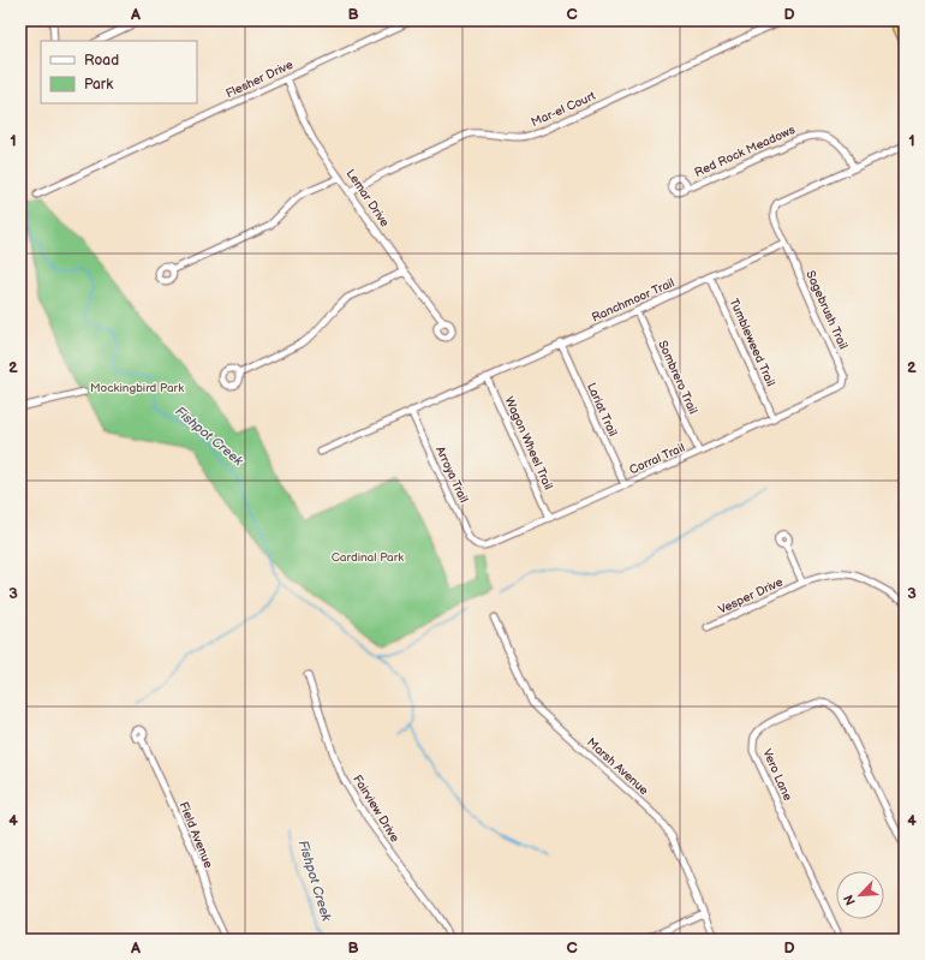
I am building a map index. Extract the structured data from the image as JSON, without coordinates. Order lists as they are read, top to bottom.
{
  "streets": {
    "street": [
      "Flesher Drive",
      "Mar-el Court",
      "Red Rock Meadows",
      "Lemar Drive",
      "Ranchmoor Trail",
      "Sagebrush Trail",
      "Tumbleweed Trail",
      "Sombrero Trail",
      "Lariat Trail",
      "Wagon Wheel Trail",
      "Corral Trail",
      "Arroya Trail",
      "Vesper Drive",
      "Marsh Avenue",
      "Vero Lane",
      "Fairview Drive",
      "Field Avenue"
    ]
  },
  "crossings": [
    ["Flesher Drive", "Lemar Drive"],
    ["Mar-el Court", "Lemar Drive"],
    ["Ranchmoor Trail", "Sagebrush Trail"],
    ["Ranchmoor Trail", "Tumbleweed Trail"],
    ["Ranchmoor Trail", "Sombrero Trail"],
    ["Ranchmoor Trail", "Lariat Trail"],
    ["Ranchmoor Trail", "Wagon Wheel Trail"],
    ["Ranchmoor Trail", "Arroya Trail"],
    ["Sagebrush Trail", "Corral Trail"],
    ["Tumbleweed Trail", "Corral Trail"],
    ["Sombrero Trail", "Corral Trail"],
    ["Lariat Trail", "Corral Trail"],
    ["Wagon Wheel Trail", "Corral Trail"],
    ["Corral Trail", "Arroya Trail"]
  ],
  "water": ["Fishpot Creek"],
  "parks": ["Mockingbird Park", "Cardinal Park"],
  "legend": ["Road", "Park"],
  "north": "bottom left",
  "grid": {
    "columns": [
      "A",
      "B",
      "C",
      "D"
    ],
    "rows": [
      "1",
      "2",
      "3",
      "4"
    ]
  }
}
